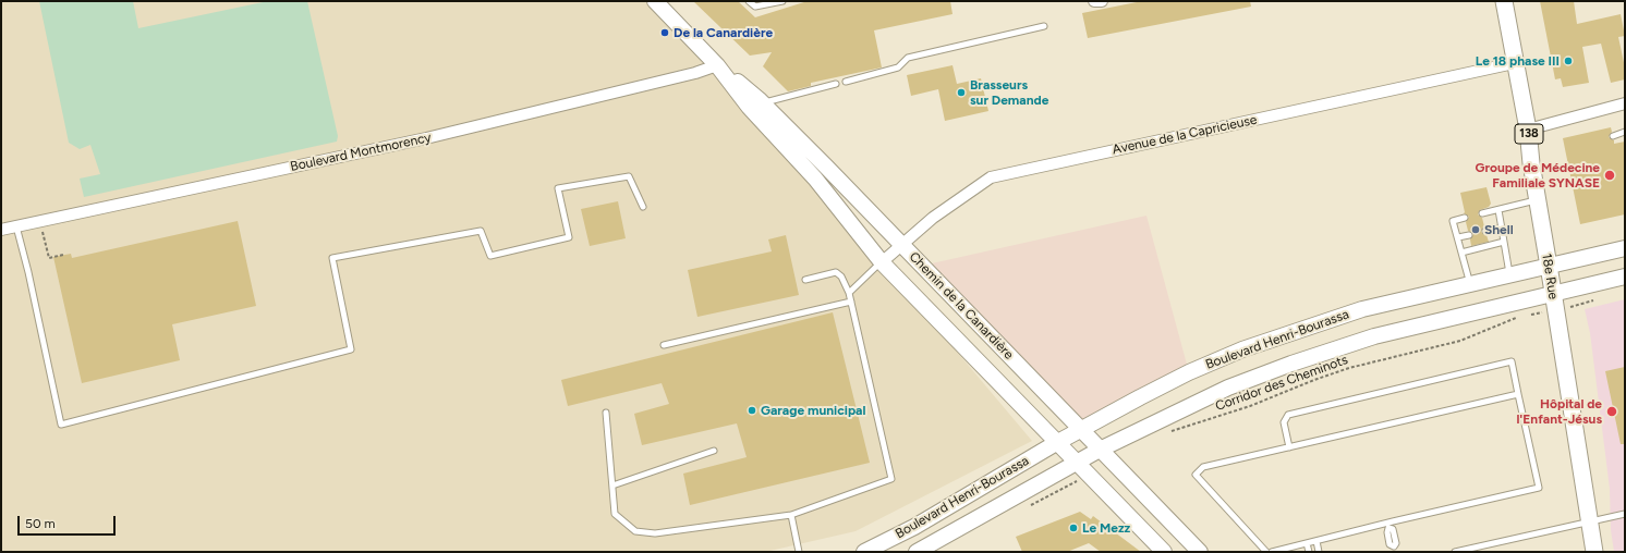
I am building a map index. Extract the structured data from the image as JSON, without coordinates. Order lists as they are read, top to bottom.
{
  "streets": {
    "main road": [
      "138",
      "18e Rue",
      "Chemin de la Canardière",
      "Boulevard Henri-Bourassa"
    ],
    "street": ["Avenue de la Capricieuse", "Boulevard Montmorency"],
    "path": ["Corridor des Cheminots"]
  },
  "crossings": [
    ["Avenue de la Capricieuse", "18e Rue"],
    ["Avenue de la Capricieuse", "Chemin de la Canardière"],
    ["Boulevard Montmorency", "Chemin de la Canardière"],
    ["18e Rue", "Boulevard Henri-Bourassa"],
    ["Chemin de la Canardière", "Boulevard Henri-Bourassa"]
  ],
  "places": [
    "De la Canardière",
    "Le 18 phase III",
    "Brasseurs sur Demande",
    "Groupe de Médecine Familiale SYNASE",
    "Shell",
    "Garage municipal",
    "Hôpital de l'Enfant-Jésus",
    "Le Mezz"
  ],
  "scale_bar": "50 m"
}
